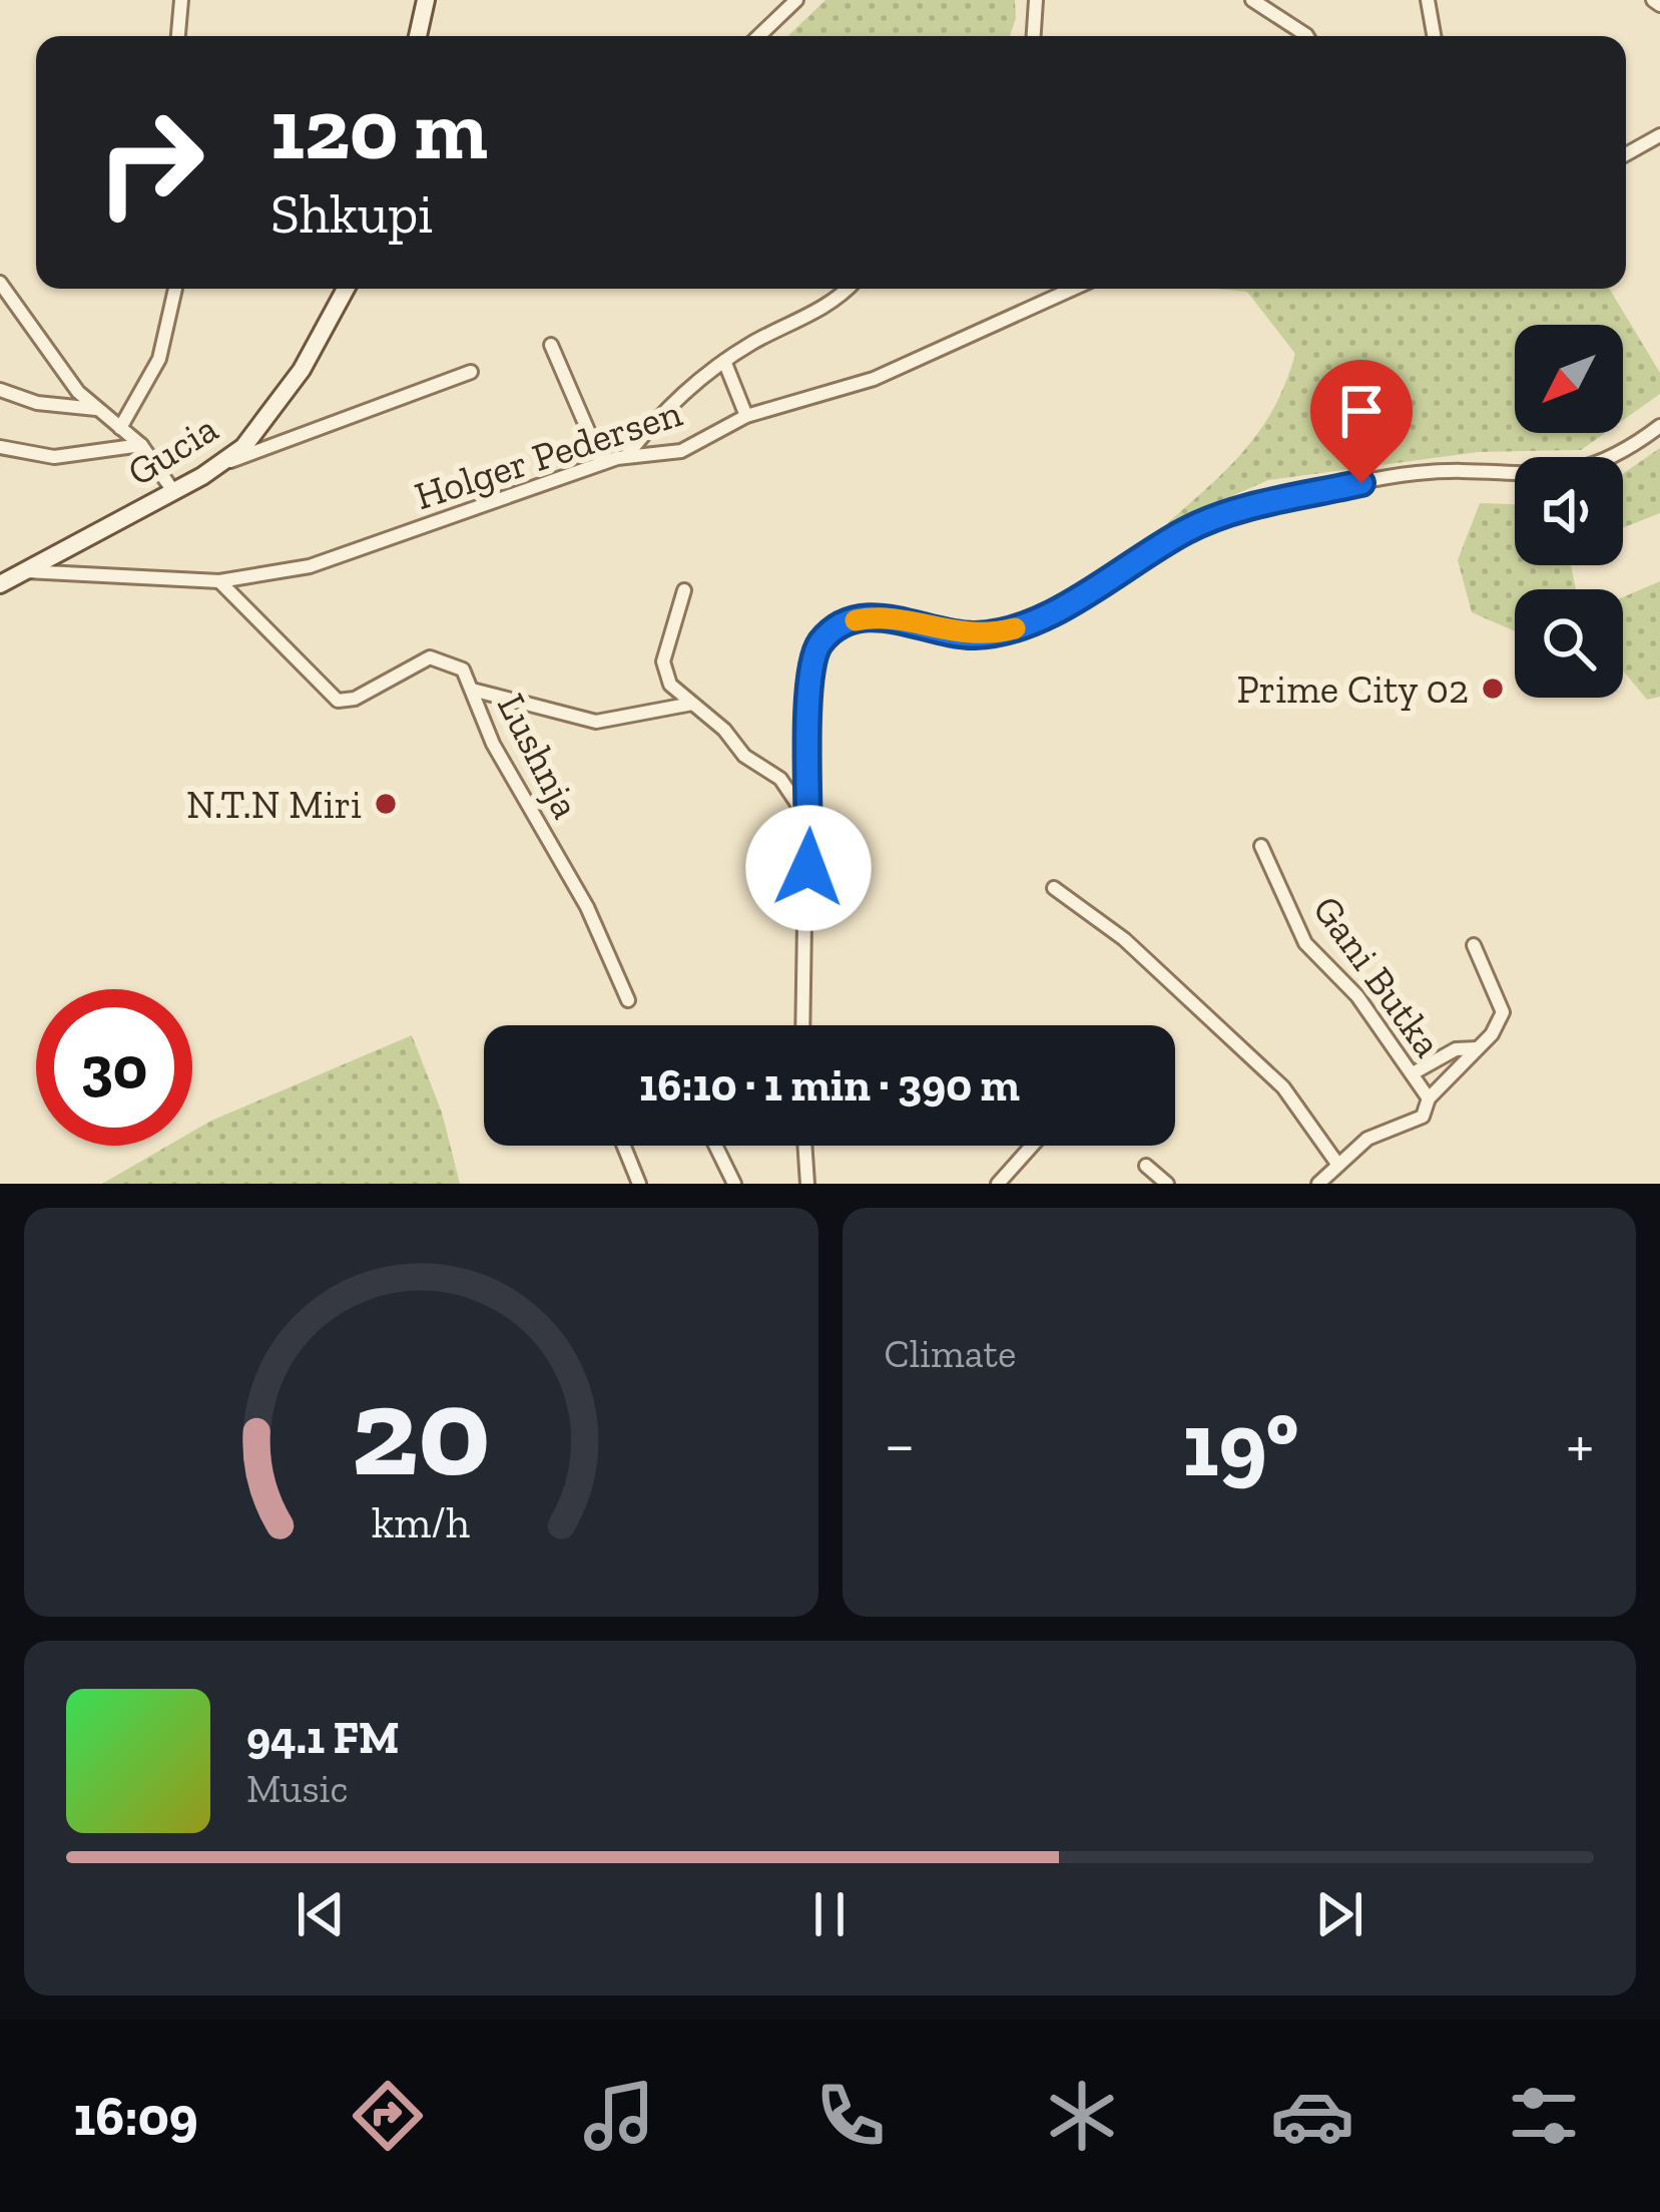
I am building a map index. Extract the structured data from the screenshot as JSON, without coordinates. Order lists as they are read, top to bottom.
{
  "streets": {
    "street": [
      "Gucia",
      "Holger Pedersen",
      "Lushnja",
      "Gani Butka"
    ]
  },
  "crossings": [
    ["Gucia", "Holger Pedersen"],
    ["Holger Pedersen", "Lushnja"]
  ],
  "places": ["Prime City 02", "N.T.N Miri"],
  "north": "bottom left",
  "page": {
    "turn": ["120 m", "Shkupi"],
    "limit": "30",
    "trip": "16:10 · 1 min · 390 m",
    "tile": "Climate",
    "heat": ["−", "19°", "+"],
    "song": ["94.1 FM", "Music"],
    "tabs": "16:09",
    "gauge": ["20", "km/h"]
  }
}
